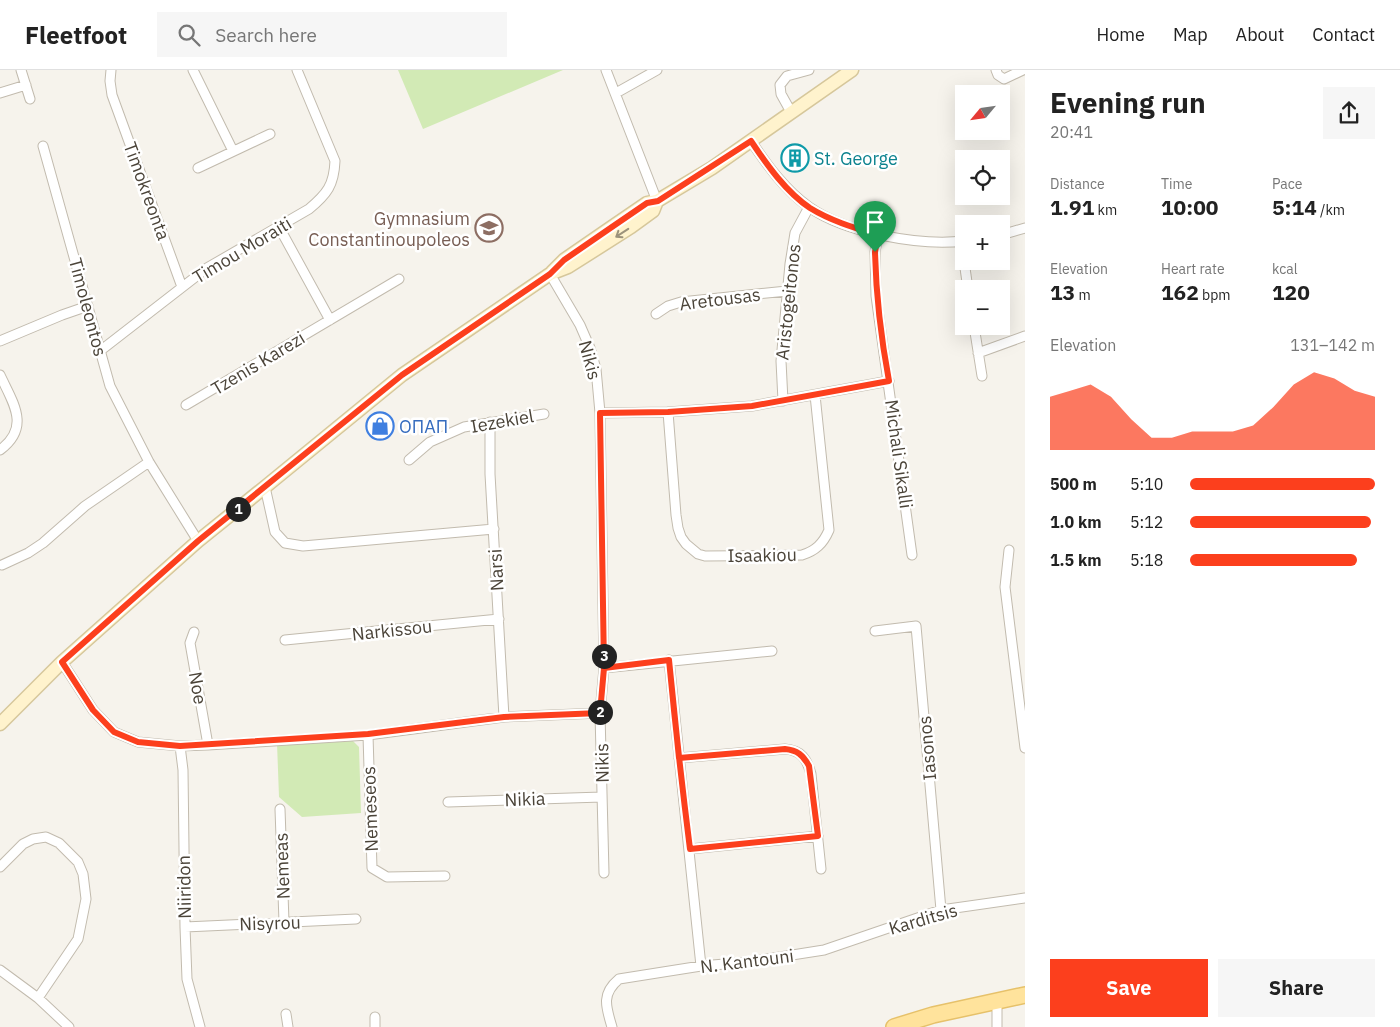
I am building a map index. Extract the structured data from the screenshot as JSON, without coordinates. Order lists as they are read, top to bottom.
{
  "streets": {
    "street": [
      "Timokreonta",
      "Timou Moraiti",
      "Aretousas",
      "Aristogeitonos",
      "Timoleontos",
      "Nikis",
      "Tzenis Karezi",
      "Iezekiel",
      "Michali Sikalli",
      "Isaakiou",
      "Narsi",
      "Narkissou",
      "Noe",
      "Iasonos",
      "Nikia",
      "Nemeseos",
      "Nemeas",
      "Niiridon",
      "Karditsis",
      "Nisyrou",
      "N. Kantouni"
    ]
  },
  "crossings": [
    ["Timokreonta", "Timou Moraiti"],
    ["Timou Moraiti", "Timoleontos"],
    ["Aretousas", "Aristogeitonos"],
    ["Nikis", "Nikia"],
    ["Iezekiel", "Narsi"],
    ["Narsi", "Narkissou"],
    ["Iasonos", "Karditsis"],
    ["Nemeas", "Nisyrou"],
    ["Niiridon", "Nisyrou"],
    ["Karditsis", "N. Kantouni"]
  ],
  "places": {
    "building": ["St. George"],
    "school or university": ["Gymnasium Constantinoupoleos"],
    "shop": ["ΟΠΑΠ"]
  },
  "north": "bottom left",
  "page": {
    "header": "Fleetfoot",
    "search": "Search here",
    "nav": [
      "Home",
      "Map",
      "About",
      "Contact"
    ],
    "heading": ["Evening run", "20:41"],
    "map_buttons": ["+", "−"],
    "stats": [
      ["Distance", "1.91 km"],
      ["Time", "10:00"],
      ["Pace", "5:14 /km"],
      ["Elevation", "13 m"],
      ["Heart rate", "162 bpm"],
      ["kcal", "120"]
    ],
    "chart": ["Elevation", "131–142 m"],
    "list": [
      {
        "name": "500 m",
        "note": "5:10"
      },
      {
        "name": "1.0 km",
        "note": "5:12"
      },
      {
        "name": "1.5 km",
        "note": "5:18"
      }
    ],
    "pins": ["1", "3", "2"],
    "buttons": ["Save", "Share"]
  }
}
